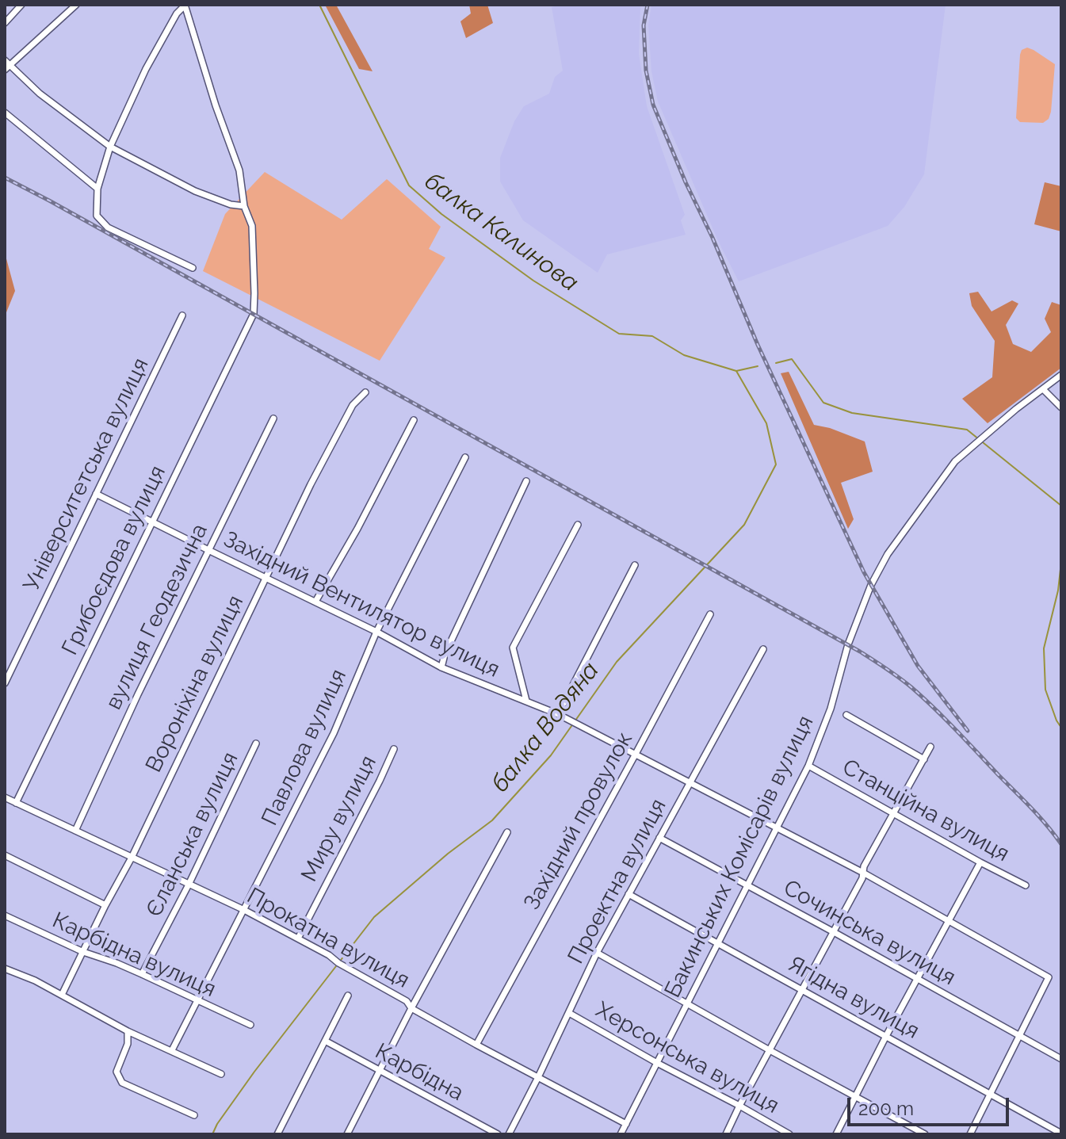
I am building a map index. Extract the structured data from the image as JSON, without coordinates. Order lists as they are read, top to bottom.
{
  "streets": {
    "street": [
      "Університетська вулиця",
      "Грибоєдова вулиця",
      "Західний Вентилятор вулиця",
      "вулиця Геодезична",
      "Вороніхіна вулиця",
      "Павлова вулиця",
      "Станційна вулиця",
      "Миру вулиця",
      "Західний провулок",
      "Єланська вулиця",
      "Бакинських Комісарів вулиця",
      "Проектна вулиця",
      "Сочинська вулиця",
      "Прокатна вулиця",
      "Карбідна вулиця",
      "Ягідна вулиця",
      "Херсонська вулиця",
      "Карбідна"
    ]
  },
  "crossings": [
    ["Університетська вулиця", "Західний Вентилятор вулиця"],
    ["Грибоєдова вулиця", "Західний Вентилятор вулиця"],
    ["Грибоєдова вулиця", "Прокатна вулиця"],
    ["Західний Вентилятор вулиця", "вулиця Геодезична"],
    ["Західний Вентилятор вулиця", "Вороніхіна вулиця"],
    ["Західний Вентилятор вулиця", "Павлова вулиця"],
    ["Західний Вентилятор вулиця", "Західний провулок"],
    ["Західний Вентилятор вулиця", "Бакинських Комісарів вулиця"],
    ["Західний Вентилятор вулиця", "Проектна вулиця"],
    ["Західний Вентилятор вулиця", "Сочинська вулиця"],
    ["вулиця Геодезична", "Прокатна вулиця"],
    ["Вороніхіна вулиця", "Прокатна вулиця"],
    ["Вороніхіна вулиця", "Карбідна вулиця"],
    ["Павлова вулиця", "Прокатна вулиця"],
    ["Павлова вулиця", "Карбідна вулиця"],
    ["Станційна вулиця", "Бакинських Комісарів вулиця"],
    ["Миру вулиця", "Прокатна вулиця"],
    ["Західний провулок", "Прокатна вулиця"],
    ["Єланська вулиця", "Прокатна вулиця"],
    ["Єланська вулиця", "Карбідна вулиця"],
    ["Бакинських Комісарів вулиця", "Сочинська вулиця"],
    ["Бакинських Комісарів вулиця", "Прокатна вулиця"],
    ["Бакинських Комісарів вулиця", "Ягідна вулиця"],
    ["Бакинських Комісарів вулиця", "Херсонська вулиця"],
    ["Проектна вулиця", "Сочинська вулиця"],
    ["Проектна вулиця", "Прокатна вулиця"],
    ["Проектна вулиця", "Ягідна вулиця"],
    ["Проектна вулиця", "Херсонська вулиця"]
  ],
  "water": ["балка Калинова", "балка Водяна"],
  "scale_bar": "200 m"
}
